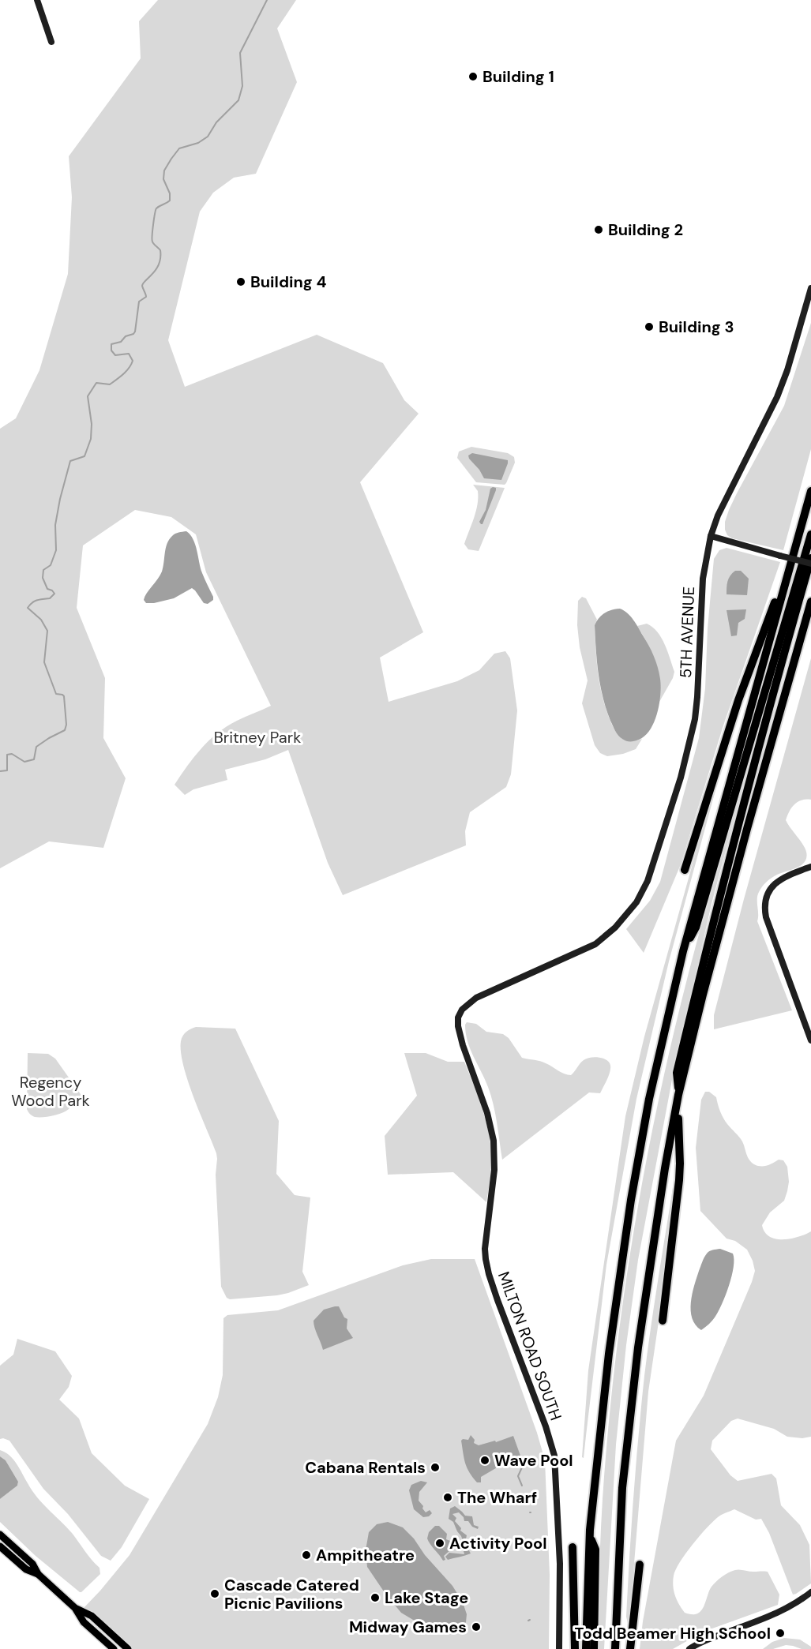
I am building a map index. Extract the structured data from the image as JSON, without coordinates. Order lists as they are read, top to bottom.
{
  "streets": {
    "street": ["5TH AVENUE", "MILTON ROAD SOUTH"]
  },
  "crossings": [
    ["5TH AVENUE", "MILTON ROAD SOUTH"]
  ],
  "parks": ["Britney Park", "Regency Wood Park"],
  "places": [
    "Building 1",
    "Building 2",
    "Building 4",
    "Building 3",
    "Wave Pool",
    "Cabana Rentals",
    "The Wharf",
    "Activity Pool",
    "Ampitheatre",
    "Cascade Catered Picnic Pavilions",
    "Lake Stage",
    "Midway Games",
    "Todd Beamer High School"
  ]
}
